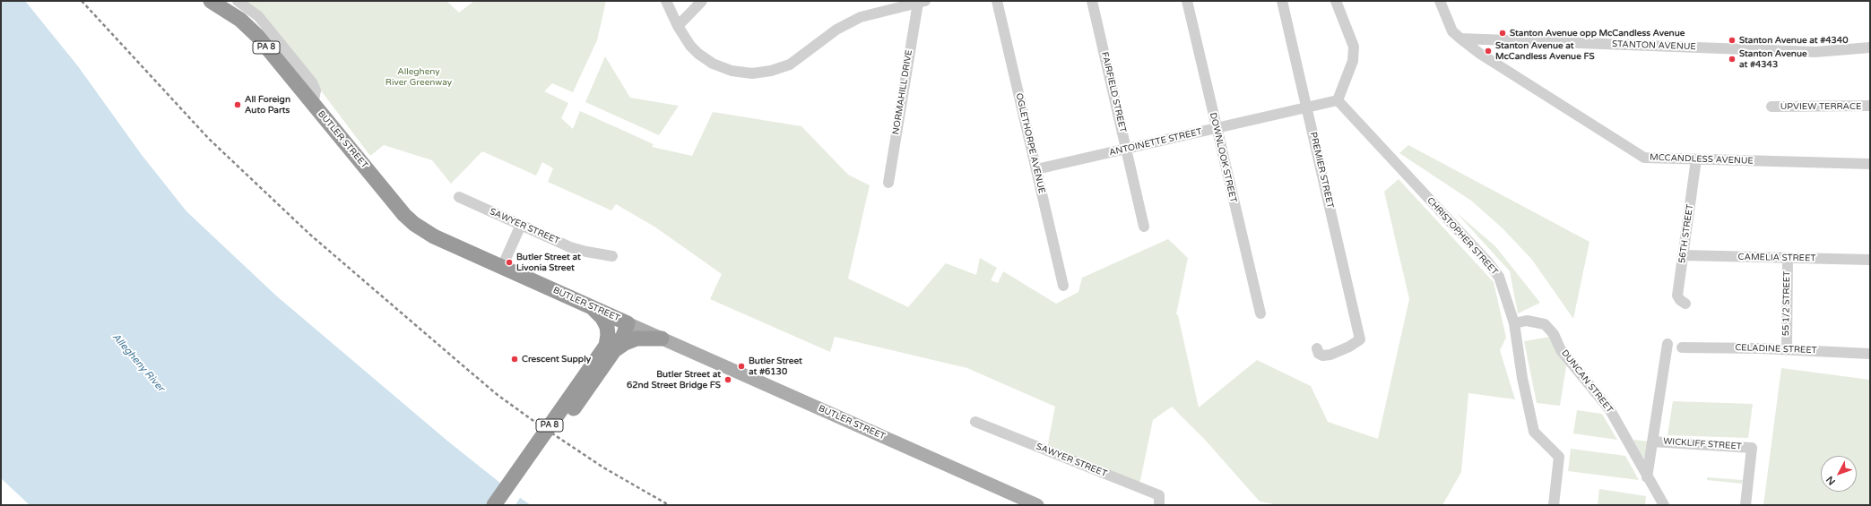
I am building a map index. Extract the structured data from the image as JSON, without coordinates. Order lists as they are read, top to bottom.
{
  "streets": {
    "highway": ["PA 8", "BUTLER STREET"],
    "street": [
      "STANTON AVENUE",
      "NORMAHILL DRIVE",
      "FAIRFIELD STREET",
      "UPVIEW TERRACE",
      "ANTOINETTE STREET",
      "OGLETHORPE AVENUE",
      "DOWNLOOK STREET",
      "MCCANDLESS AVENUE",
      "PREMIER STREET",
      "SAWYER STREET",
      "56TH STREET",
      "CHRISTOPHER STREET",
      "CAMELIA STREET",
      "55 1/2 STREET",
      "CELADINE STREET",
      "DUNCAN STREET",
      "WICKLIFF STREET"
    ]
  },
  "crossings": [
    ["STANTON AVENUE", "MCCANDLESS AVENUE"],
    ["PA 8", "BUTLER STREET"],
    ["FAIRFIELD STREET", "ANTOINETTE STREET"],
    ["ANTOINETTE STREET", "OGLETHORPE AVENUE"],
    ["ANTOINETTE STREET", "DOWNLOOK STREET"],
    ["ANTOINETTE STREET", "PREMIER STREET"],
    ["ANTOINETTE STREET", "CHRISTOPHER STREET"],
    ["MCCANDLESS AVENUE", "56TH STREET"],
    ["56TH STREET", "CAMELIA STREET"],
    ["CHRISTOPHER STREET", "DUNCAN STREET"],
    ["CAMELIA STREET", "55 1/2 STREET"],
    ["55 1/2 STREET", "CELADINE STREET"]
  ],
  "water": ["Allegheny River"],
  "parks": ["Allegheny River Greenway"],
  "places": [
    "Stanton Avenue opp McCandless Avenue",
    "Stanton Avenue at #4340",
    "Stanton Avenue at McCandless Avenue FS",
    "Stanton Avenue at #4343",
    "All Foreign Auto Parts",
    "Butler Street at Livonia Street",
    "Crescent Supply",
    "Butler Street at #6130",
    "Butler Street at 62nd Street Bridge FS"
  ],
  "north": "bottom left"
}
